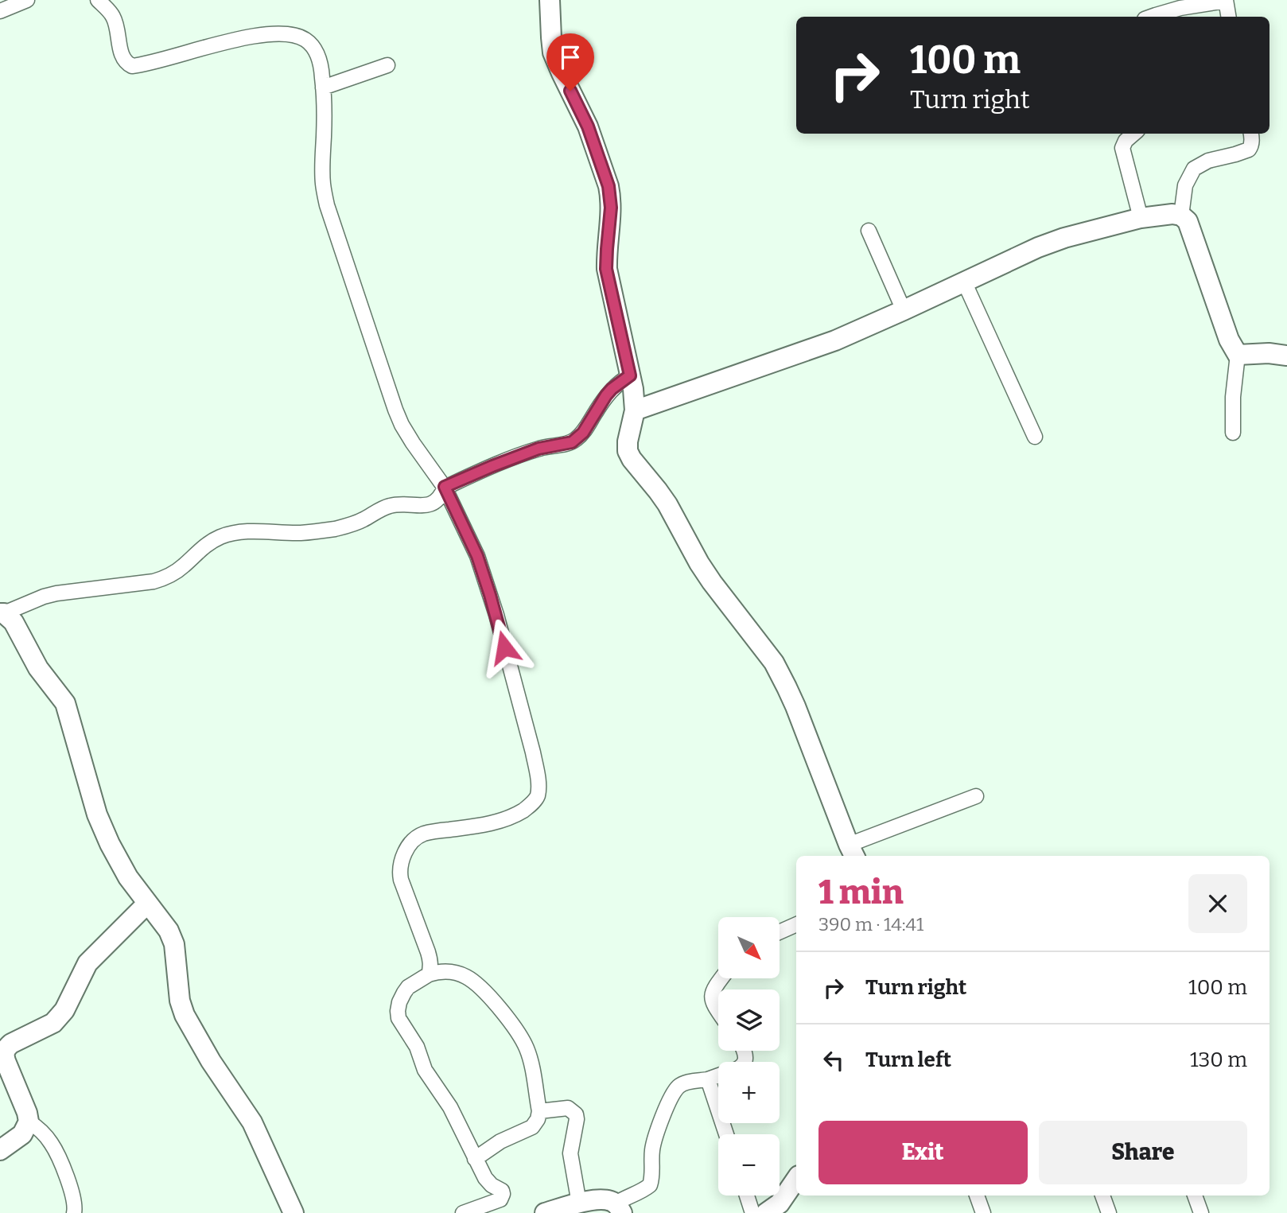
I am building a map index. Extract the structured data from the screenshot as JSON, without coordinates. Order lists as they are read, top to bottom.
{
  "north": "bottom right",
  "page": {
    "turn": ["100 m", "Turn right"],
    "heading": ["1 min", "390 m · 14:41"],
    "map_buttons": ["+", "−"],
    "list": [
      {
        "name": "Turn right",
        "value": "100 m"
      },
      {
        "name": "Turn left",
        "value": "130 m"
      }
    ],
    "buttons": ["Exit", "Share"]
  }
}
